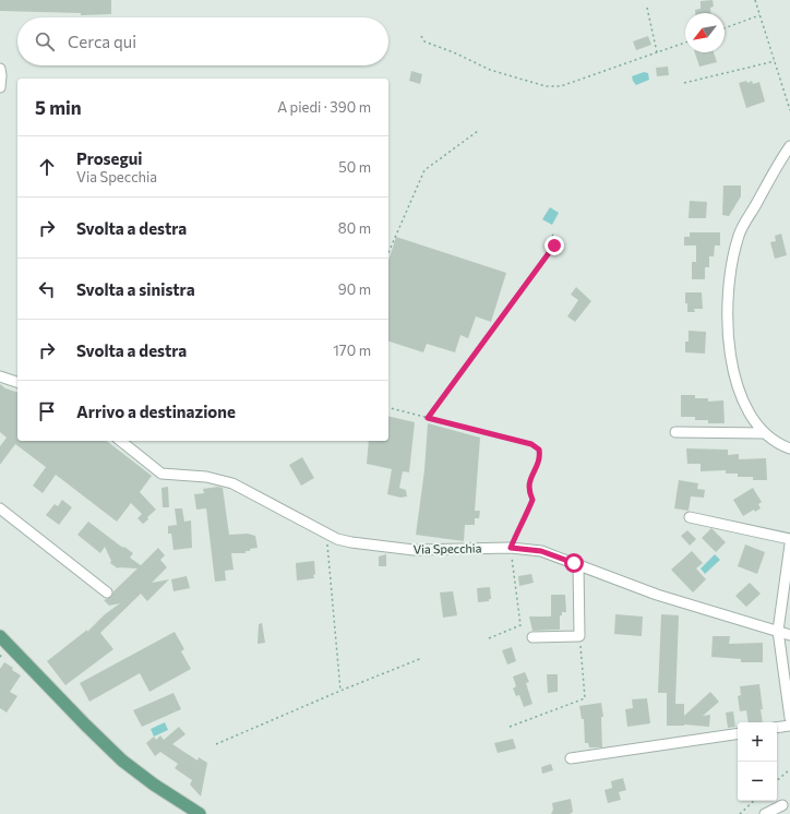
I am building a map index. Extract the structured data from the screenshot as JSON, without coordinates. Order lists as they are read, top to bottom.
{
  "streets": {
    "street": ["Via Specchia"]
  },
  "north": "bottom left",
  "page": {
    "search": "Cerca qui",
    "heading": ["5 min", "A piedi · 390 m"],
    "list": [
      ["Prosegui", "Via Specchia", "50 m"],
      ["Svolta a destra", "80 m"],
      ["Svolta a sinistra", "90 m"],
      ["Svolta a destra", "170 m"],
      "Arrivo a destinazione"
    ],
    "map_buttons": ["+", "−"]
  }
}
